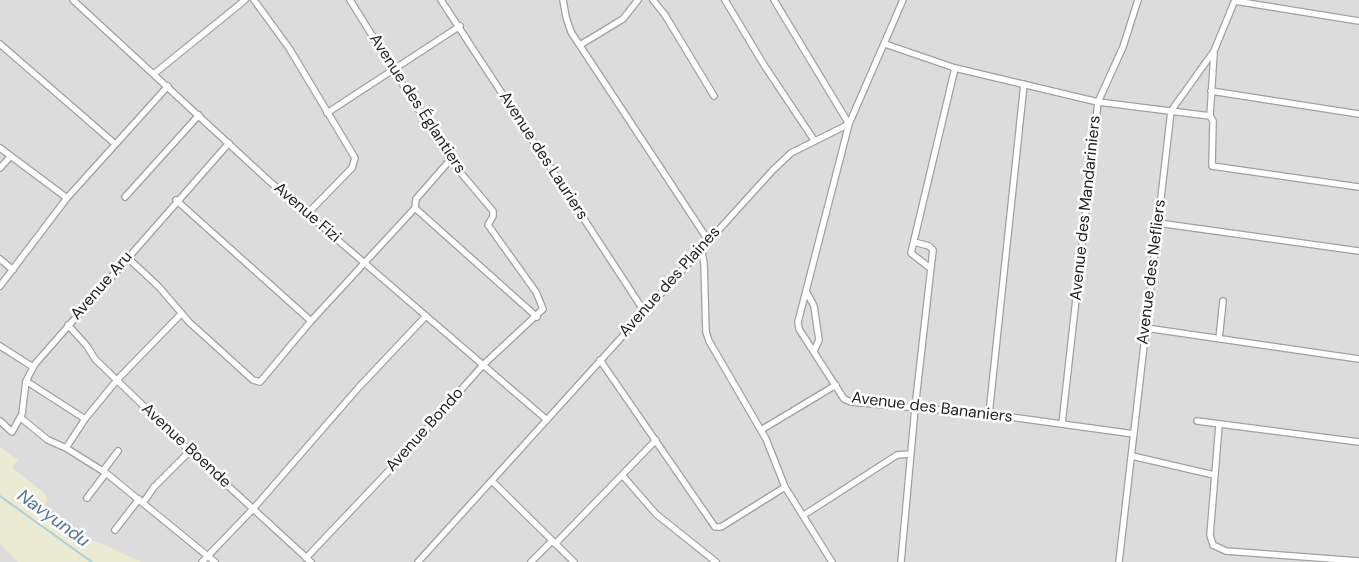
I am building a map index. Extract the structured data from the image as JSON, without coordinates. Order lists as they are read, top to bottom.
{
  "streets": {
    "street": [
      "Avenue des Églantiers",
      "Avenue des Lauriers",
      "Avenue des Mandariniers",
      "Avenue Fizi",
      "Avenue des Nefliers",
      "Avenue des Plaines",
      "Avenue Aru",
      "Avenue des Bananiers",
      "Avenue Bondo",
      "Avenue Boende"
    ]
  },
  "crossings": [
    ["Avenue des Églantiers", "Avenue Bondo"],
    ["Avenue des Lauriers", "Avenue des Plaines"],
    ["Avenue des Mandariniers", "Avenue des Bananiers"],
    ["Avenue Fizi", "Avenue des Plaines"],
    ["Avenue Fizi", "Avenue Aru"],
    ["Avenue Fizi", "Avenue Bondo"],
    ["Avenue des Nefliers", "Avenue des Bananiers"],
    ["Avenue des Plaines", "Avenue des Bananiers"],
    ["Avenue Aru", "Avenue Boende"],
    ["Avenue Bondo", "Avenue Boende"]
  ],
  "water": ["Navyundu"]
}
